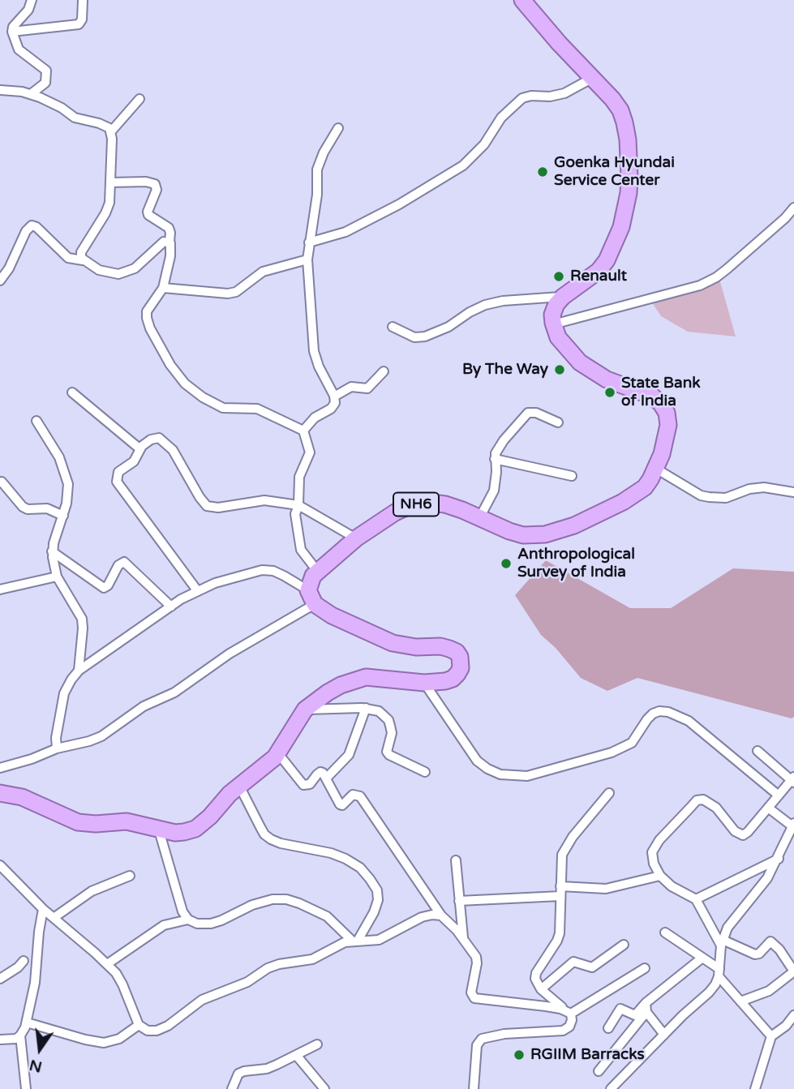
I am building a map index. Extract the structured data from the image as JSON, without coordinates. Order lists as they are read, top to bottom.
{
  "streets": {
    "highway": ["NH6"]
  },
  "places": [
    "Goenka Hyundai Service Center",
    "Renault",
    "By The Way",
    "State Bank of India",
    "Anthropological Survey of India",
    "RGIIM Barracks"
  ],
  "north": "bottom"
}
